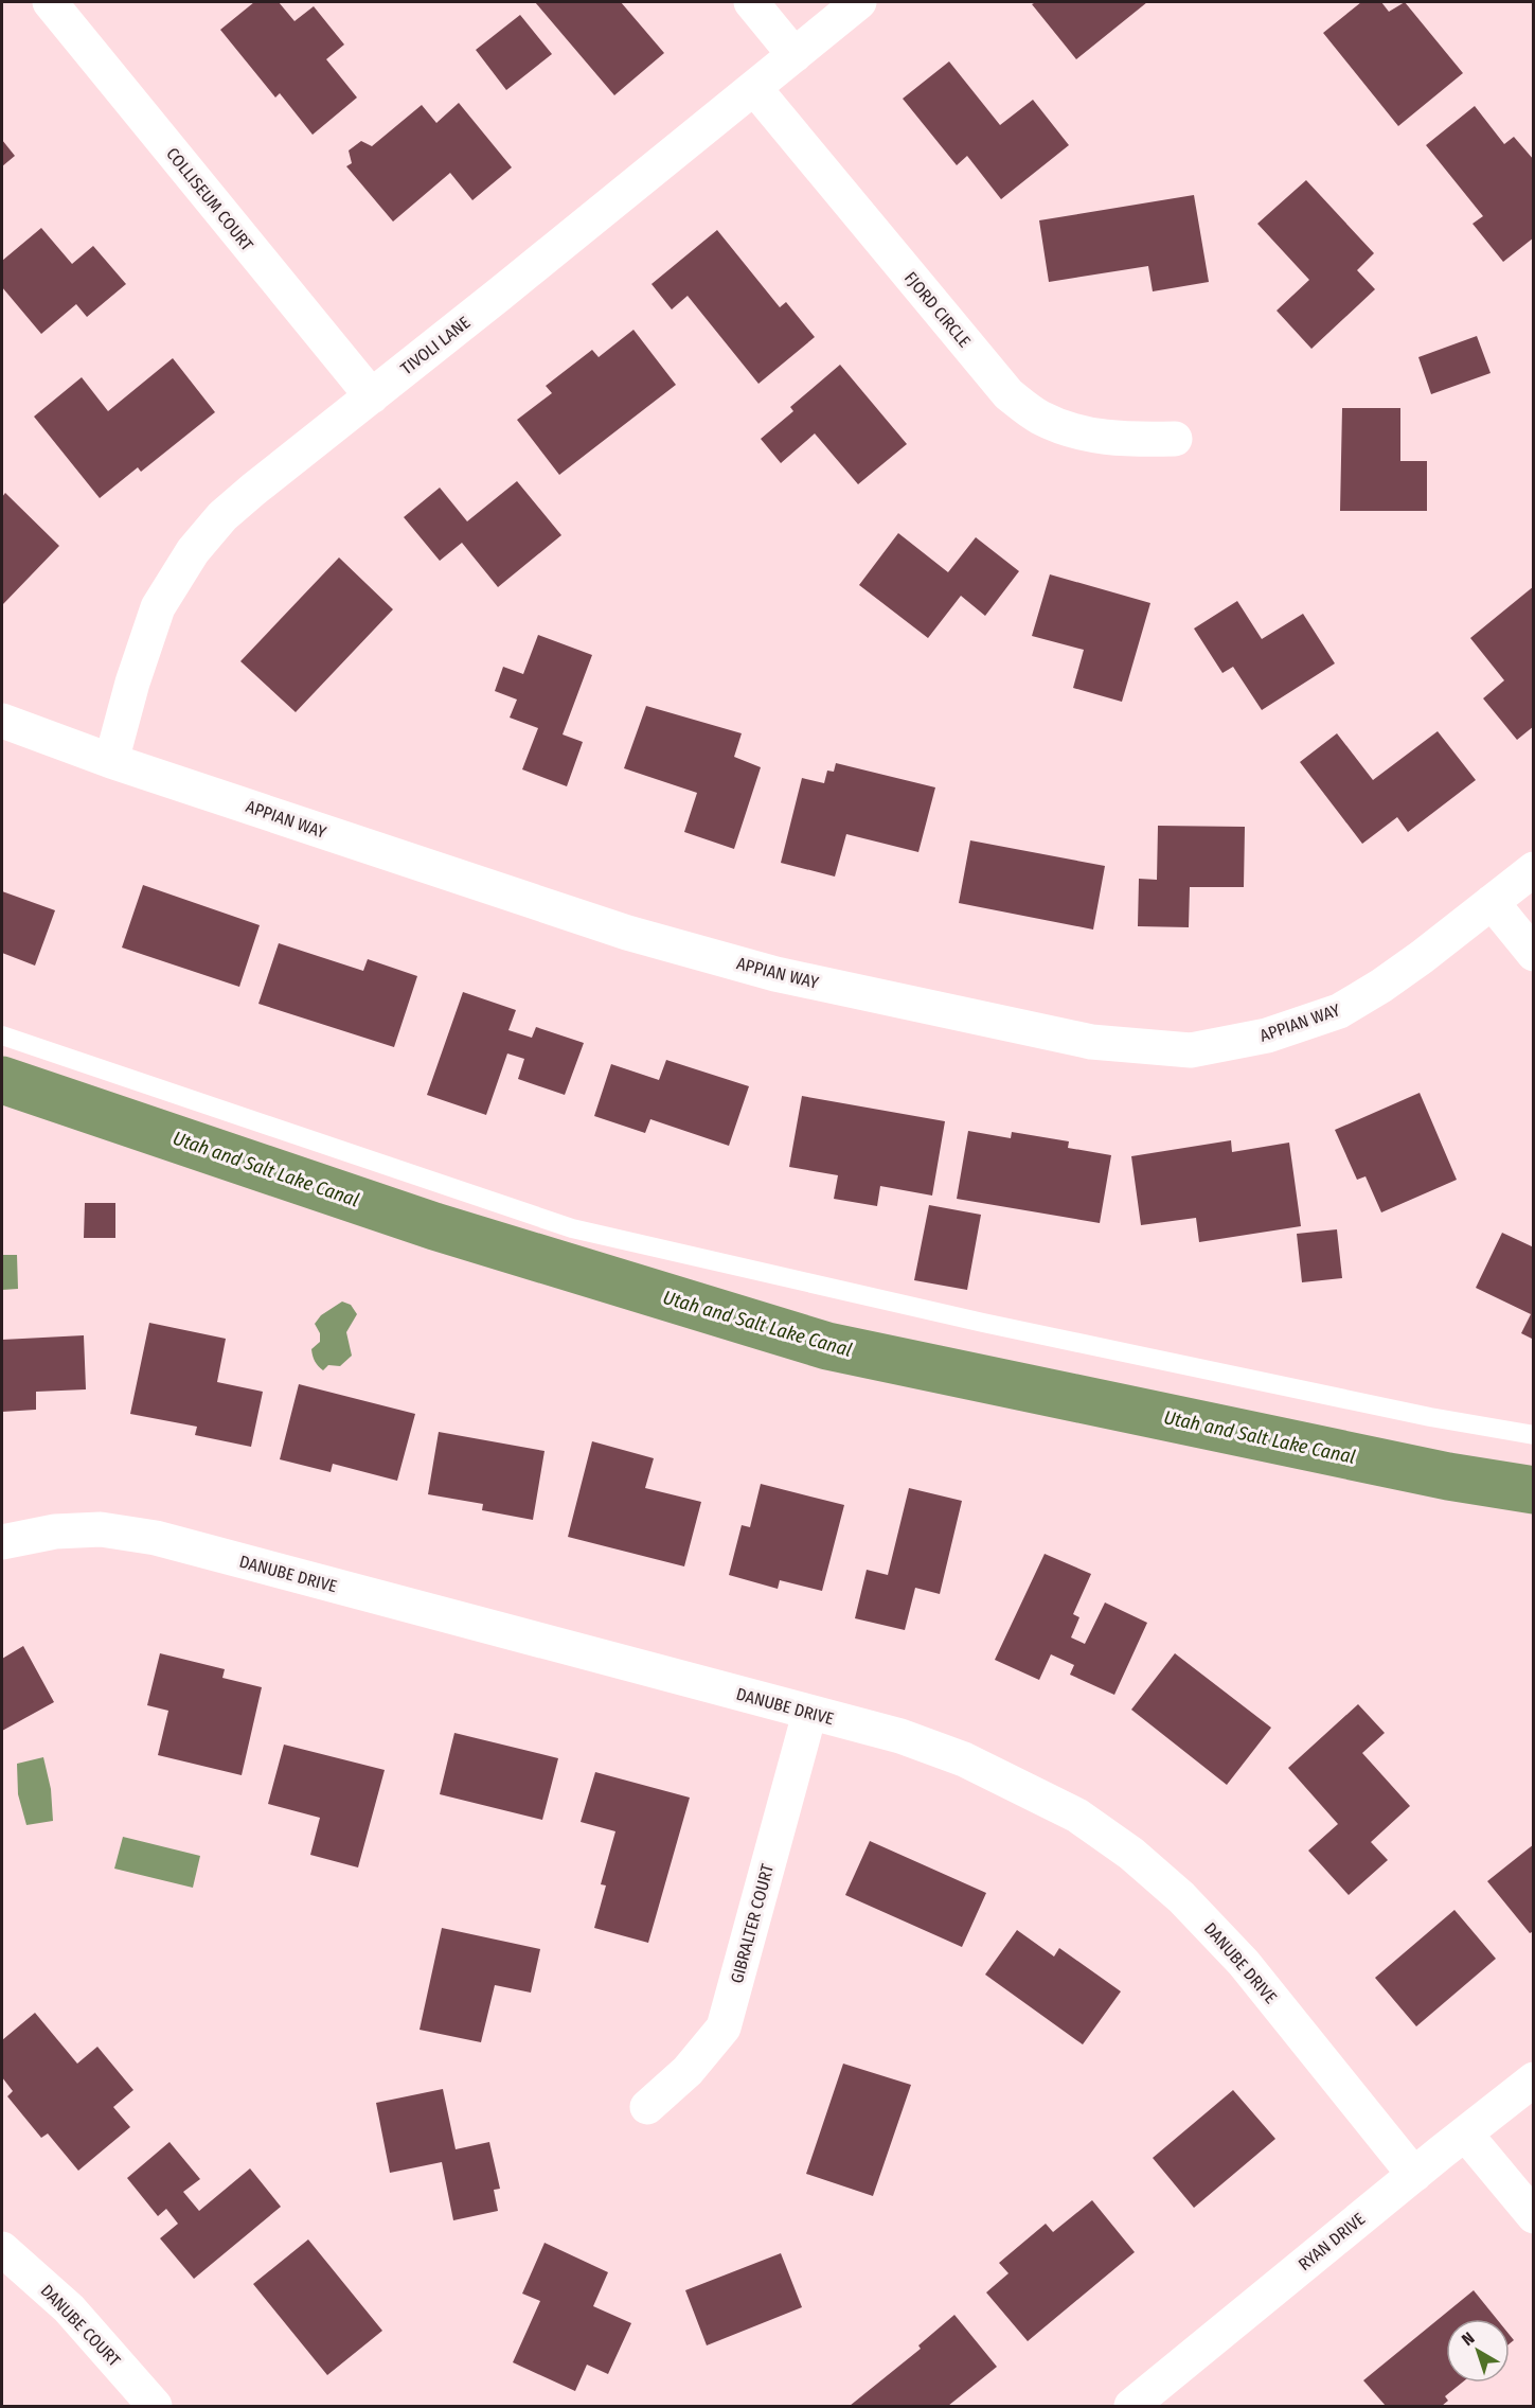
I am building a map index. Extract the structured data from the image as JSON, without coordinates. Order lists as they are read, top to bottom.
{
  "streets": {
    "street": [
      "COLLISEUM COURT",
      "FJORD CIRCLE",
      "TIVOLI LANE",
      "APPIAN WAY",
      "DANUBE DRIVE",
      "GIBRALTER COURT",
      "RYAN DRIVE",
      "DANUBE COURT"
    ]
  },
  "crossings": [
    ["COLLISEUM COURT", "TIVOLI LANE"],
    ["FJORD CIRCLE", "TIVOLI LANE"],
    ["TIVOLI LANE", "APPIAN WAY"],
    ["DANUBE DRIVE", "GIBRALTER COURT"],
    ["DANUBE DRIVE", "RYAN DRIVE"]
  ],
  "water": ["Utah and Salt Lake Canal"],
  "north": "top left"
}
